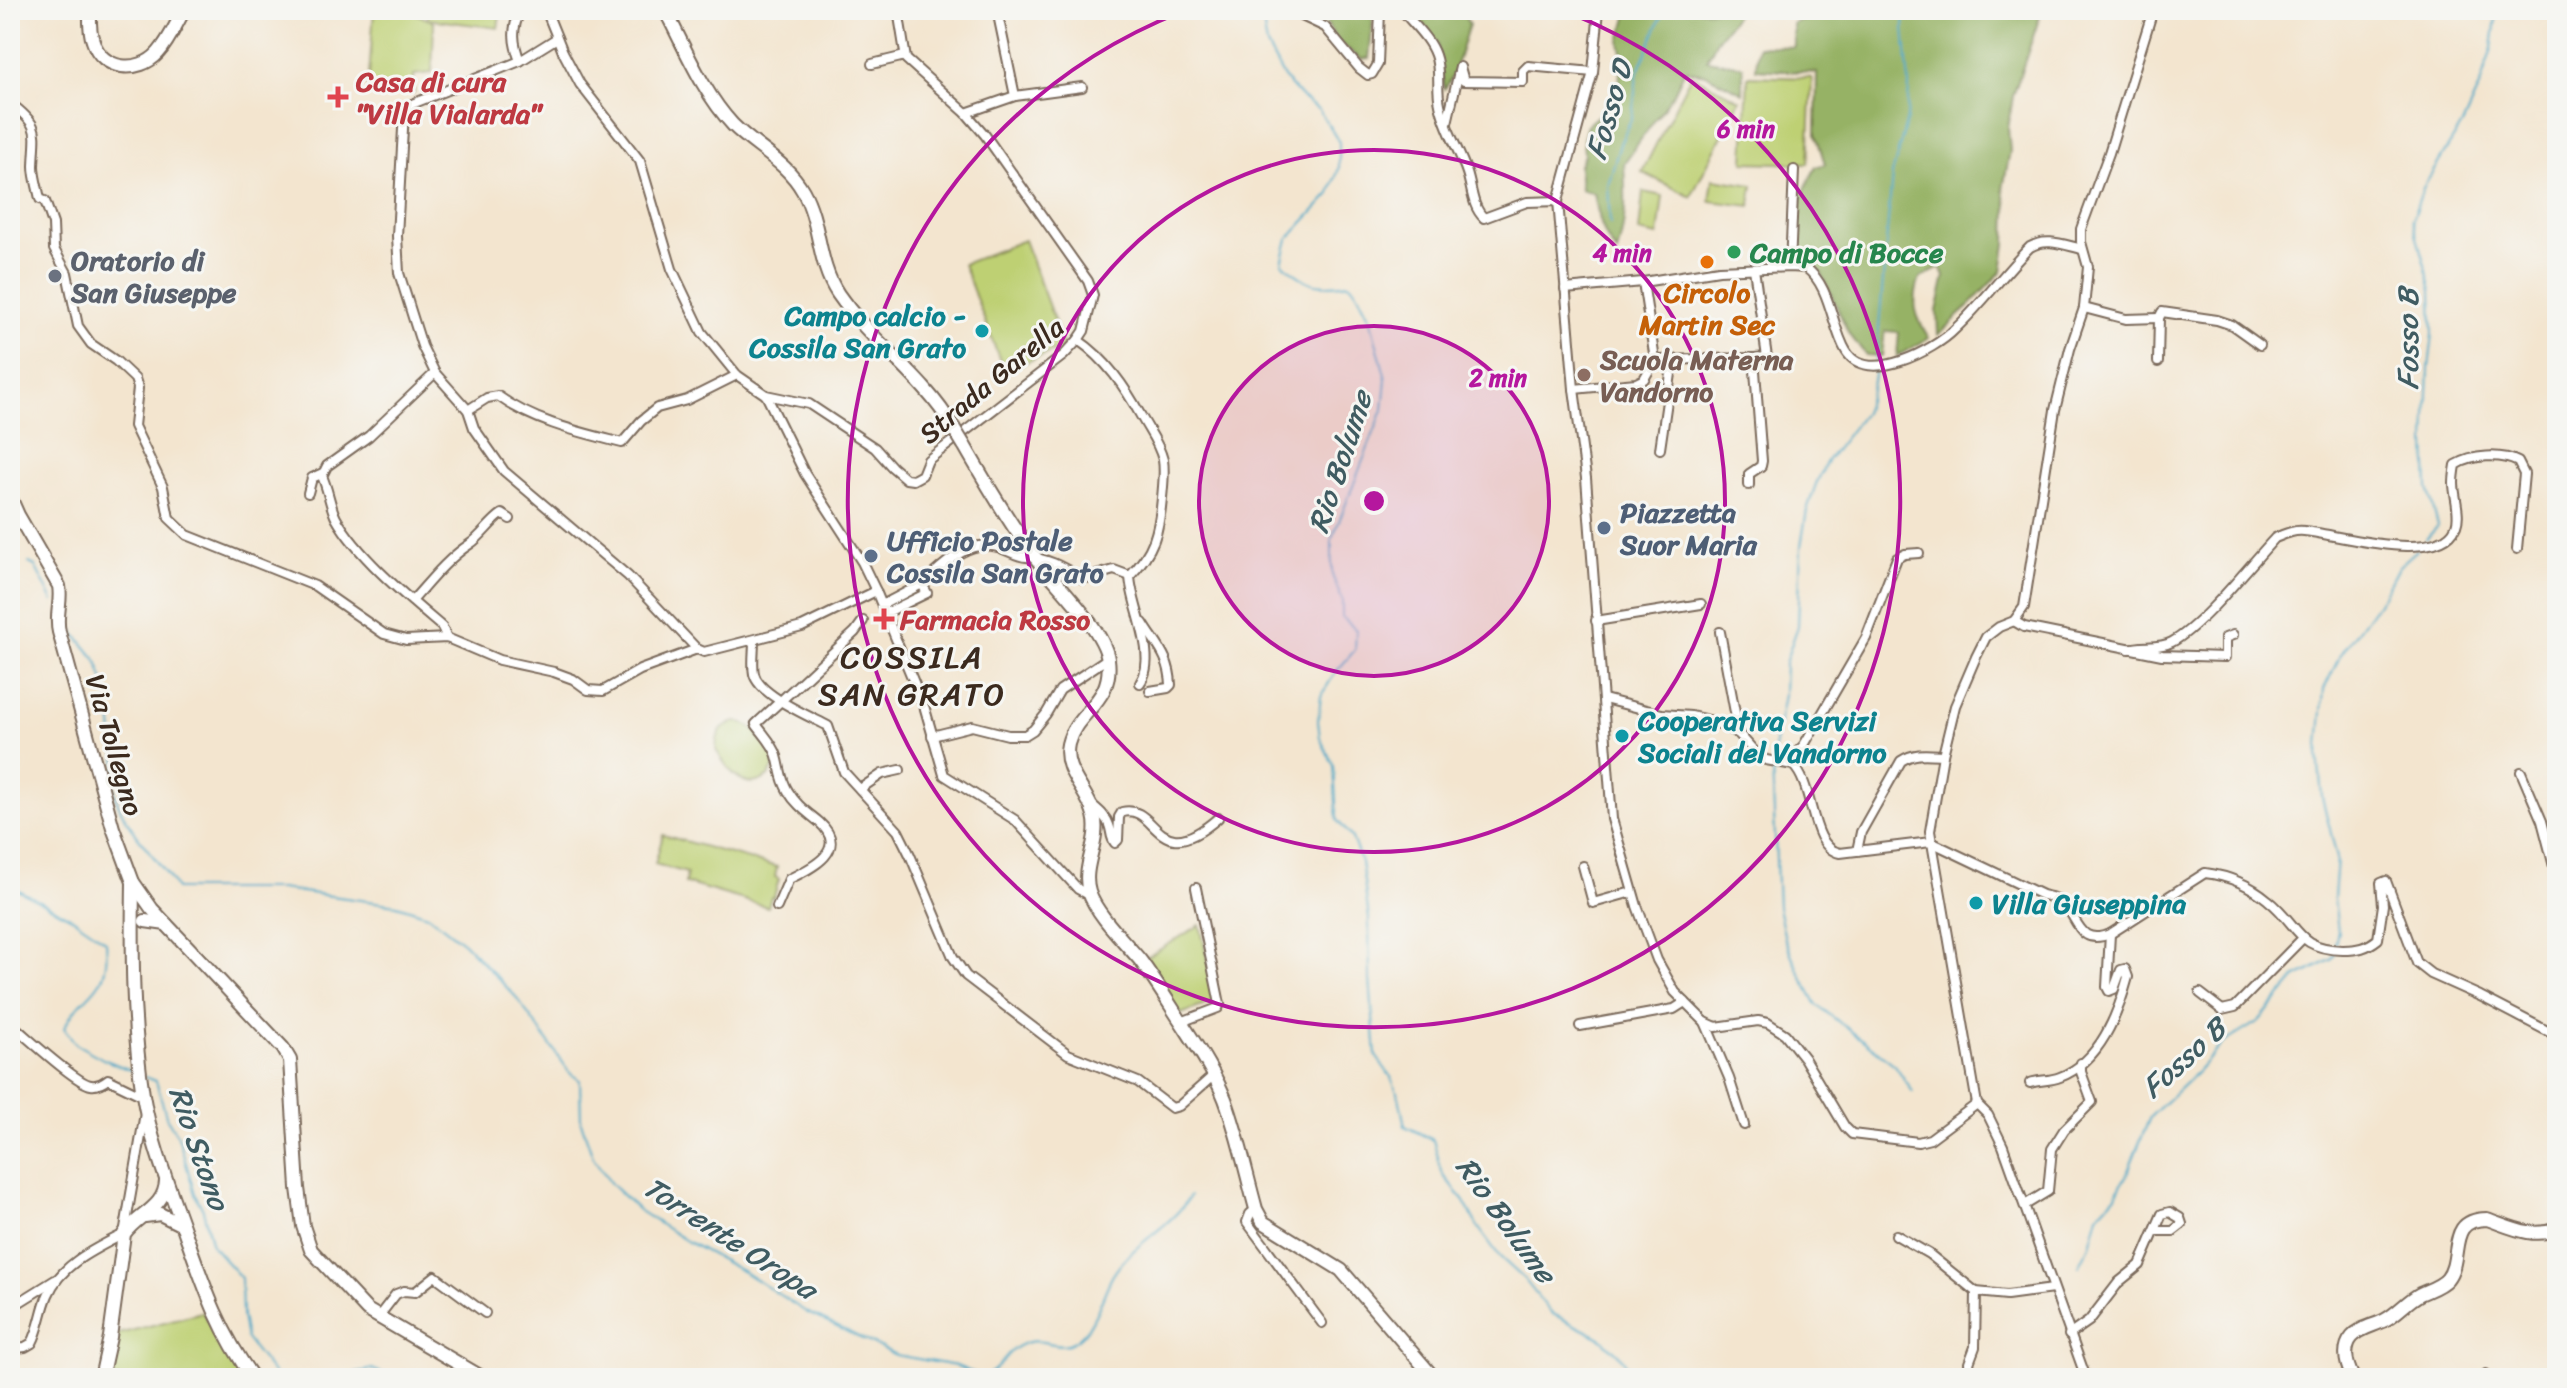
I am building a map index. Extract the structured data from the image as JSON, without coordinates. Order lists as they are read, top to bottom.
{
  "streets": {
    "street": ["Strada Garella", "Via Tollegno"]
  },
  "districts": ["COSSILA SAN GRATO"],
  "water": [
    "Fosso D",
    "Fosso B",
    "Rio Bolume",
    "Rio Stono",
    "Torrente Oropa"
  ],
  "places": {
    "health": ["Casa di cura \"Villa Vialarda\"", "Farmacia Rosso"],
    "other": [
      "Campo di Bocce",
      "Circolo Martin Sec",
      "Oratorio di San Giuseppe",
      "Campo calcio - Cossila San Grato",
      "Scuola Materna Vandorno",
      "Piazzetta Suor Maria",
      "Ufficio Postale Cossila San Grato",
      "Cooperativa Servizi Sociali del Vandorno",
      "Villa Giuseppina"
    ]
  },
  "rings": ["6 min", "4 min", "2 min"]
}
